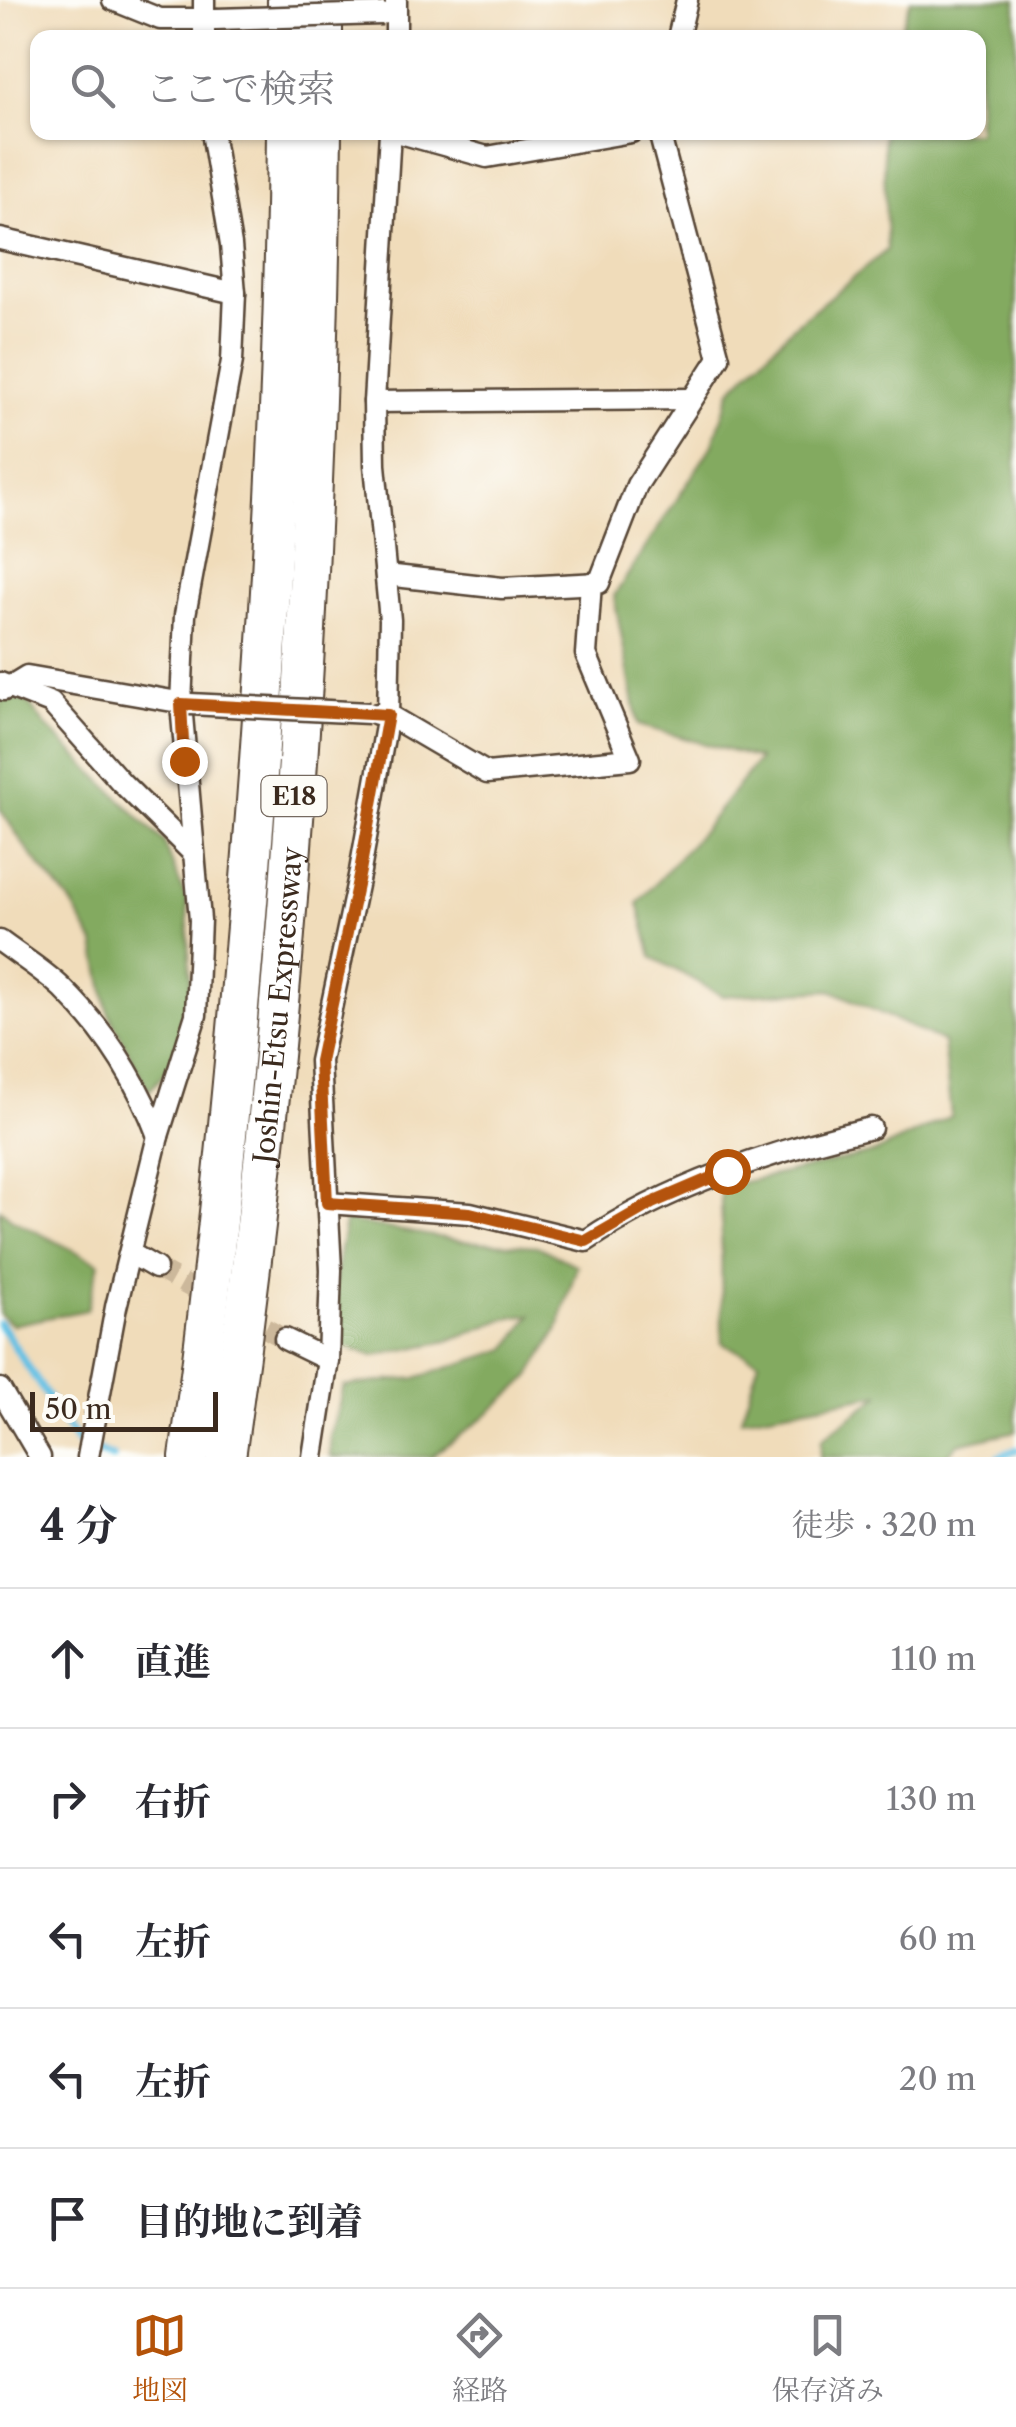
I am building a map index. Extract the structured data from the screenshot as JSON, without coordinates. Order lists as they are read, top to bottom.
{
  "streets": {
    "highway": ["E18", "Joshin-Etsu Expressway"]
  },
  "scale_bar": "50 m",
  "page": {
    "search": "ここで検索",
    "scale": "50 m",
    "heading": ["4 分", "徒歩 · 320 m"],
    "list": [
      ["直進", "110 m"],
      ["右折", "130 m"],
      ["左折", "60 m"],
      ["左折", "20 m"],
      "目的地に到着"
    ],
    "nav": ["地図", "経路", "保存済み"]
  }
}
